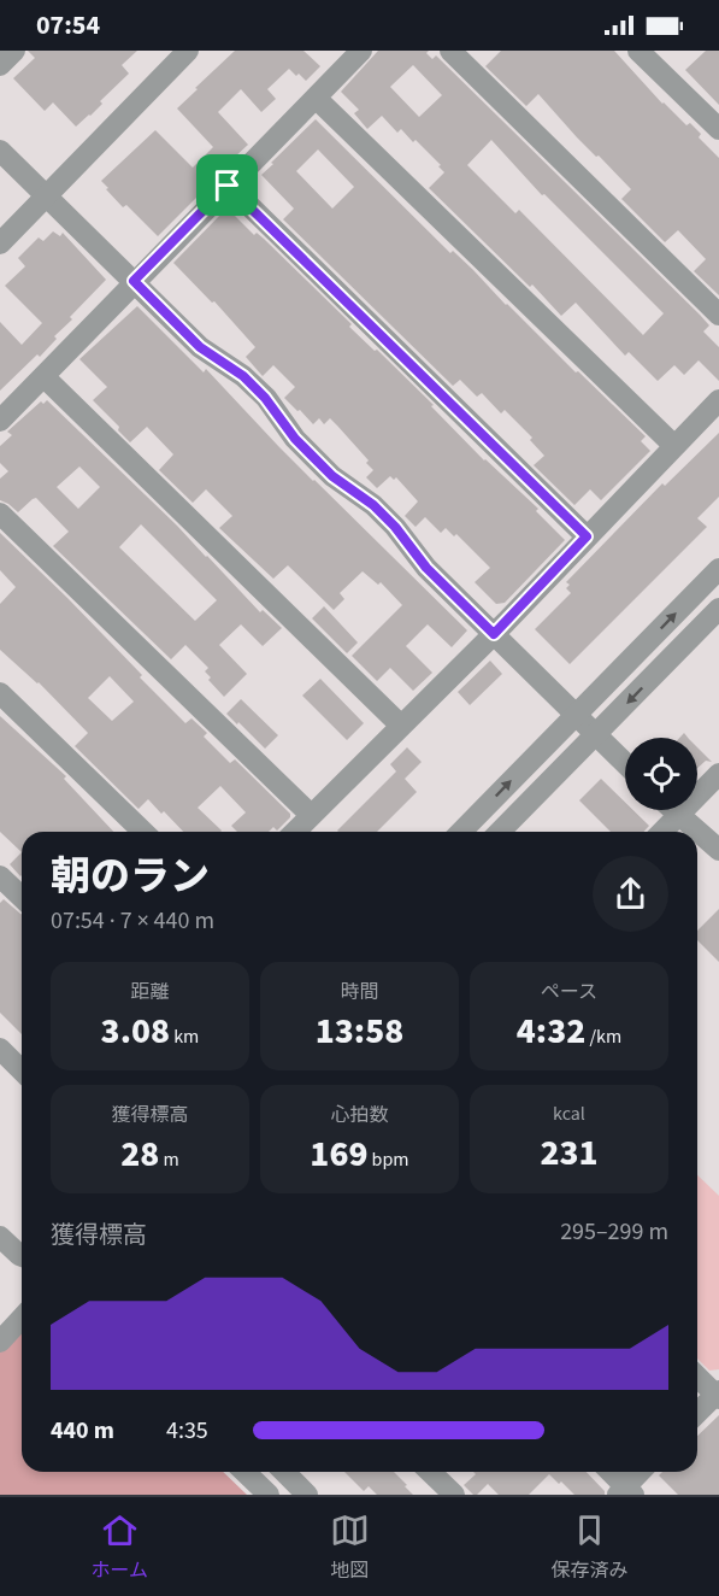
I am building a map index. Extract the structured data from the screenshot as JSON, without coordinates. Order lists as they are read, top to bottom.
{
  "page": {
    "status": "07:54",
    "heading": ["朝のラン", "07:54 · 7 × 440 m"],
    "stats": [
      ["距離", "3.08 km"],
      ["時間", "13:58"],
      ["ペース", "4:32 /km"],
      ["獲得標高", "28 m"],
      ["心拍数", "169 bpm"],
      ["kcal", "231"]
    ],
    "chart": ["獲得標高", "295–299 m"],
    "list": [
      {
        "name": "440 m",
        "note": "4:35"
      }
    ],
    "tabs": ["ホーム", "地図", "保存済み"]
  }
}
